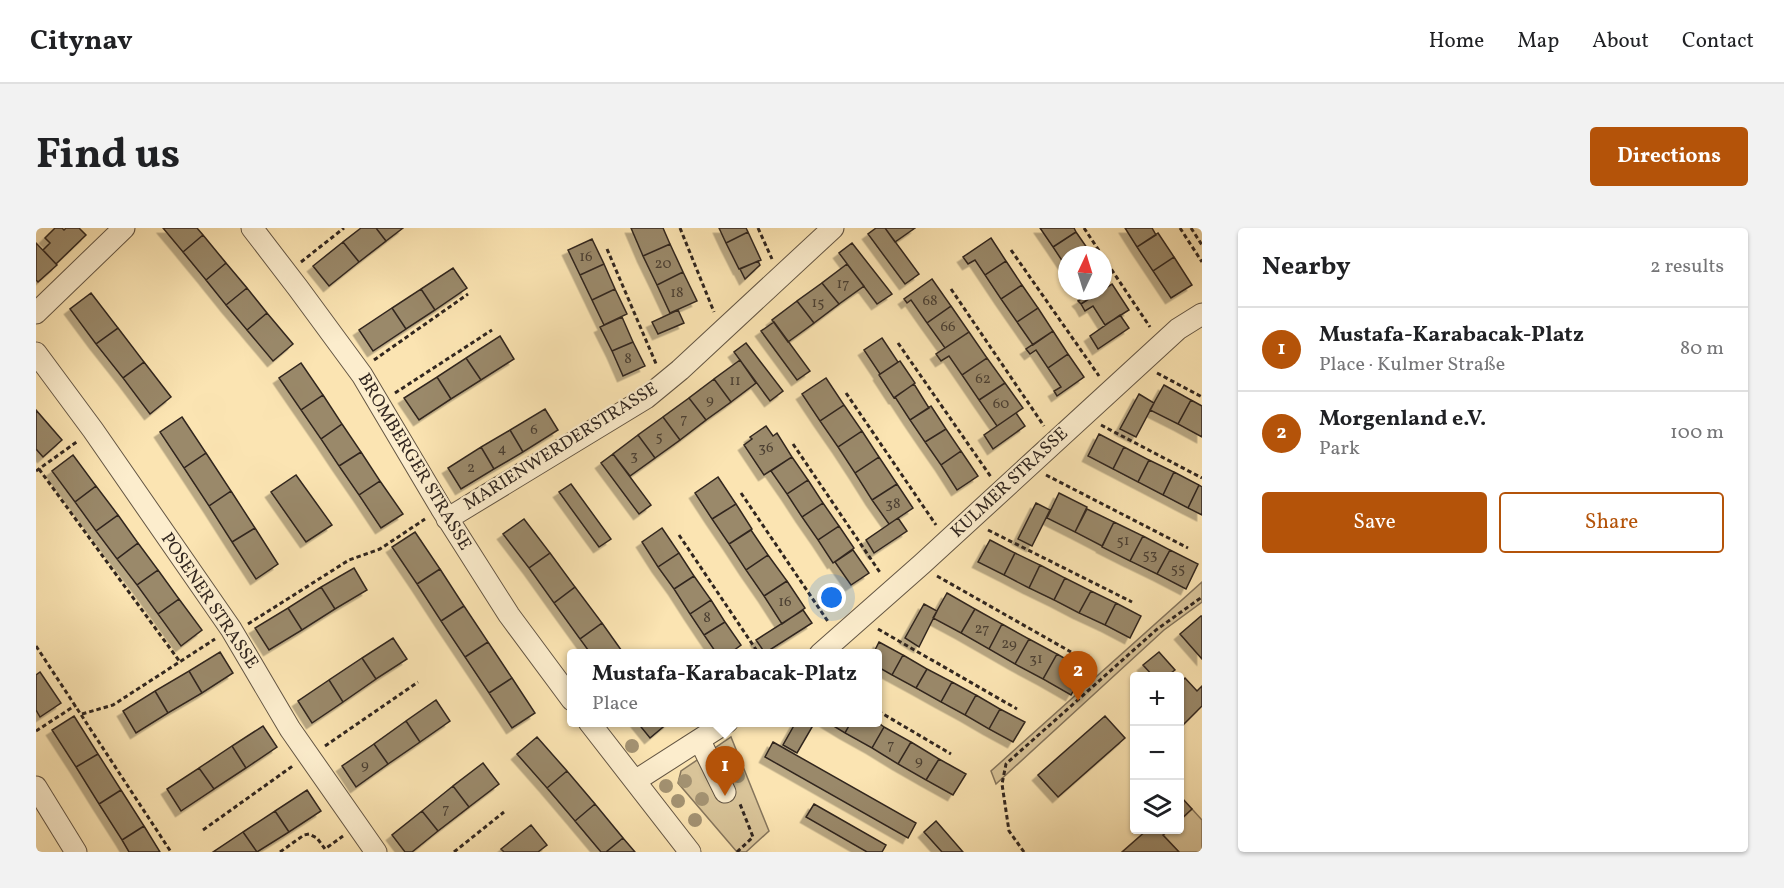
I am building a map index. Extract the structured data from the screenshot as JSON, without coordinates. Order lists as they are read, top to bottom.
{
  "streets": {
    "street": [
      "MARIENWERDERSTRASSE",
      "BROMBERGER STRASSE",
      "KULMER STRASSE",
      "POSENER STRASSE"
    ]
  },
  "crossings": [
    ["MARIENWERDERSTRASSE", "BROMBERGER STRASSE"]
  ],
  "house_numbers": [
    "16",
    "20",
    "17",
    "18",
    "68",
    "15",
    "66",
    "8",
    "62",
    "11",
    "9",
    "60",
    "7",
    "6",
    "5",
    "36",
    "4",
    "3",
    "2",
    "38",
    "51",
    "53",
    "55",
    "16",
    "8",
    "27",
    "29",
    "31",
    "7",
    "9",
    "9",
    "7"
  ],
  "north": "top",
  "page": {
    "header": "Citynav",
    "nav": [
      "Home",
      "Map",
      "About",
      "Contact"
    ],
    "title": "Find us",
    "buttons": [
      "Directions",
      ["Save", "Share"]
    ],
    "heading": ["Nearby", "2 results"],
    "list": [
      {
        "mark": "1",
        "name": "Mustafa-Karabacak-Platz",
        "note": "Place · Kulmer Straße",
        "value": "80 m"
      },
      {
        "mark": "2",
        "name": "Morgenland e.V.",
        "note": "Park",
        "value": "100 m"
      }
    ],
    "popup": ["Mustafa-Karabacak-Platz", "Place"],
    "pins": ["2", "1"],
    "map_buttons": ["+", "−"]
  }
}
